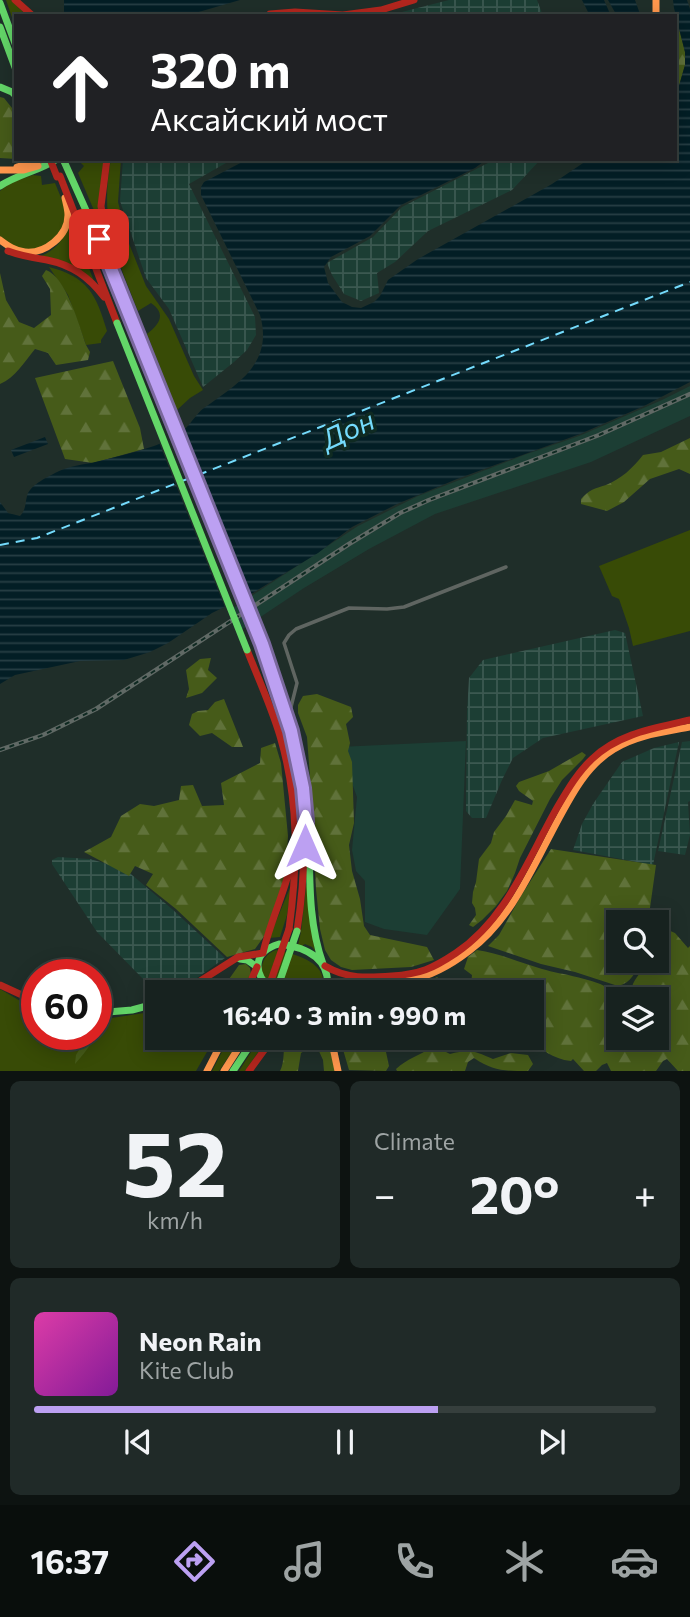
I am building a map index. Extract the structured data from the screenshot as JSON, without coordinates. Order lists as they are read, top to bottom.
{
  "water": ["Дон"],
  "page": {
    "turn": ["320 m", "Аксайский мост"],
    "limit": "60",
    "trip": "16:40 · 3 min · 990 m",
    "tile": [
      ["52", "km/h"],
      "Climate"
    ],
    "heat": ["−", "20°", "+"],
    "song": ["Neon Rain", "Kite Club"],
    "tabs": "16:37"
  }
}
